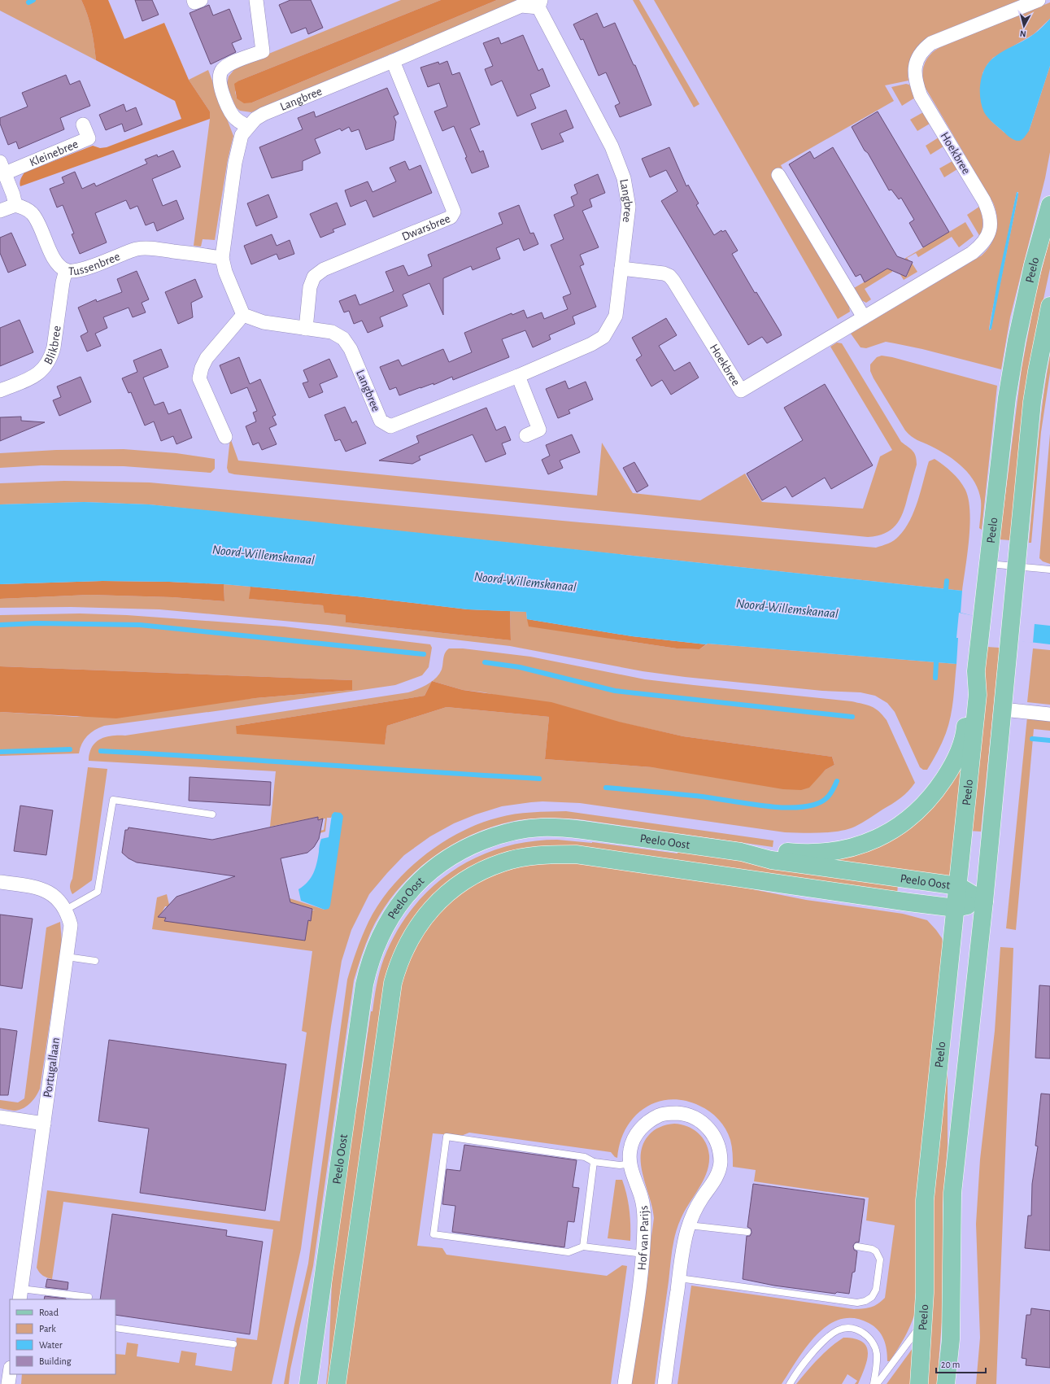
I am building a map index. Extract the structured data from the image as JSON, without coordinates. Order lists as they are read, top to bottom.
{
  "streets": {
    "main road": ["Peelo", "Peelo Oost"],
    "street": [
      "Langbree",
      "Kleinebree",
      "Hoekbree",
      "Dwarsbree",
      "Tussenbree",
      "Blikbree",
      "Portugallaan",
      "Hof van Parijs"
    ]
  },
  "crossings": [
    ["Langbree", "Hoekbree"],
    ["Langbree", "Dwarsbree"],
    ["Langbree", "Tussenbree"],
    ["Kleinebree", "Tussenbree"],
    ["Tussenbree", "Blikbree"],
    ["Peelo", "Peelo Oost"]
  ],
  "water": ["Noord-Willemskanaal"],
  "legend": [
    "Road",
    "Park",
    "Water",
    "Building"
  ],
  "scale_bar": "20 m",
  "north": "bottom"
}
